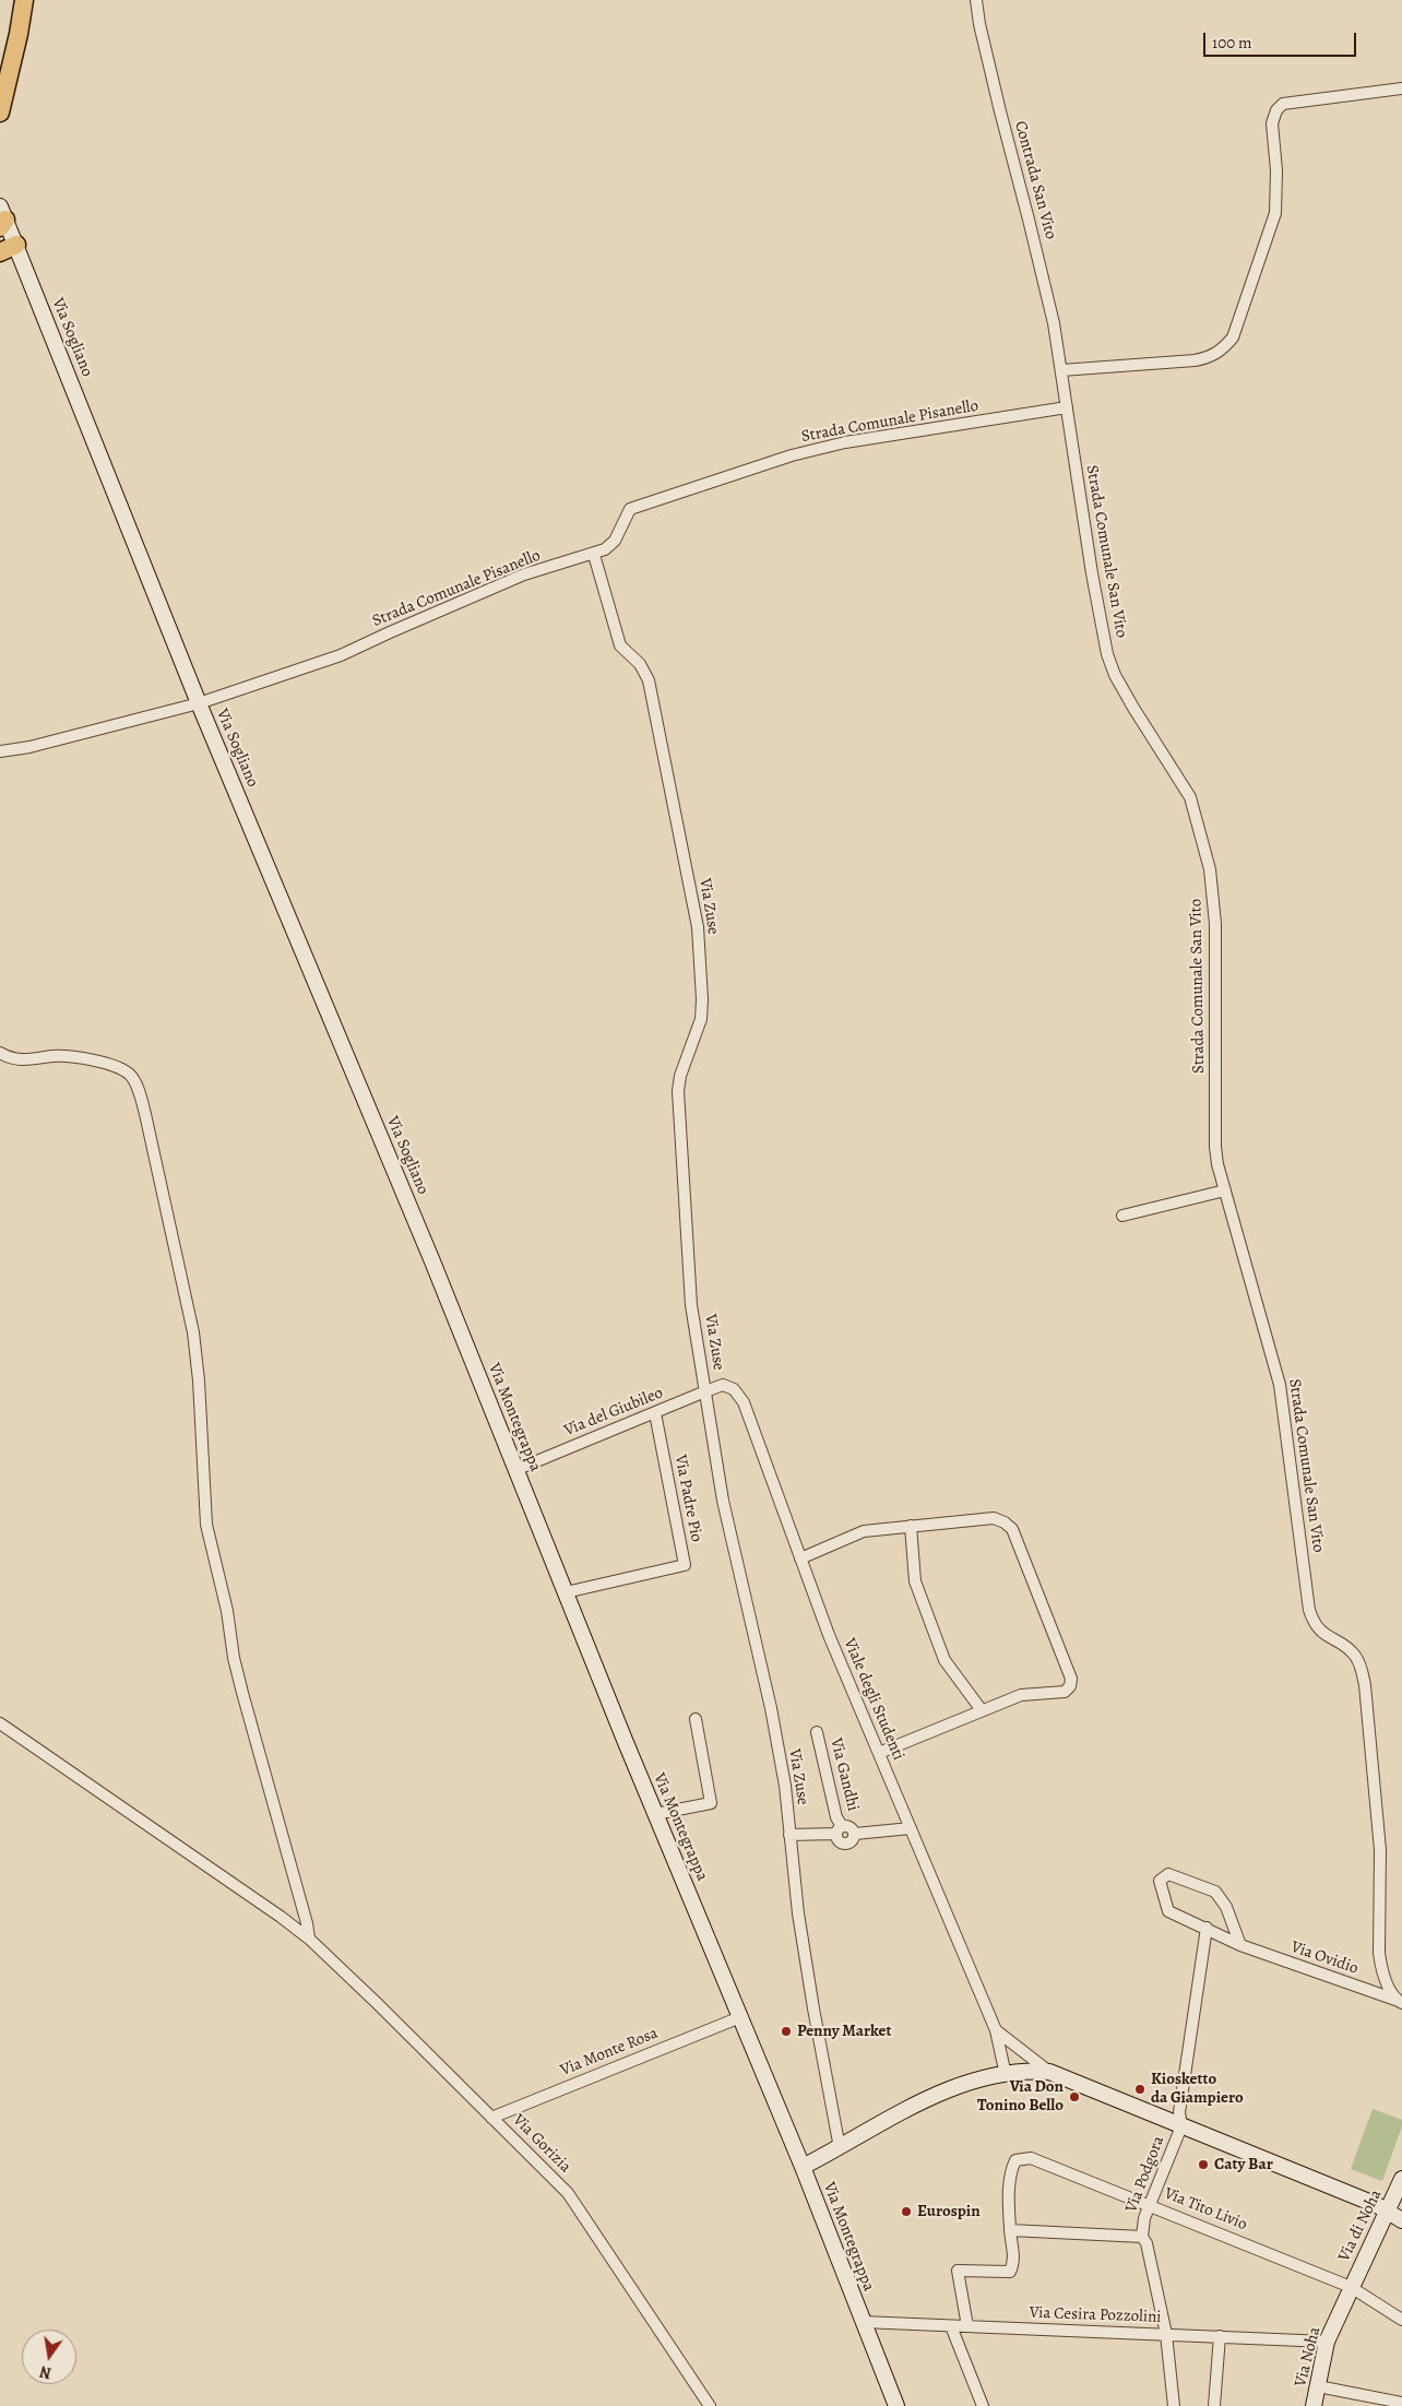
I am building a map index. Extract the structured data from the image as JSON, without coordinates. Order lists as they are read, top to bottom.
{
  "streets": {
    "main road": [
      "Via Sogliano",
      "Via Montegrappa",
      "Via di Noha",
      "Via Noha"
    ],
    "street": [
      "Contrada San Vito",
      "Strada Comunale Pisanello",
      "Strada Comunale San Vito",
      "Via Zuse",
      "Via del Giubileo",
      "Via Padre Pio",
      "Viale degli Studenti",
      "Via Gandhi",
      "Via Ovidio",
      "Via Monte Rosa",
      "Via Gorizia",
      "Via Podgora",
      "Via Tito Livio",
      "Via Cesira Pozzolini"
    ]
  },
  "crossings": [
    ["Contrada San Vito", "Strada Comunale San Vito"],
    ["Via Sogliano", "Strada Comunale Pisanello"],
    ["Via Sogliano", "Via Montegrappa"],
    ["Strada Comunale Pisanello", "Strada Comunale San Vito"],
    ["Strada Comunale Pisanello", "Via Zuse"],
    ["Strada Comunale San Vito", "Via Ovidio"],
    ["Via Zuse", "Via del Giubileo"],
    ["Via del Giubileo", "Via Montegrappa"],
    ["Via del Giubileo", "Via Padre Pio"],
    ["Via del Giubileo", "Viale degli Studenti"],
    ["Via Montegrappa", "Via Padre Pio"],
    ["Via Montegrappa", "Via Monte Rosa"],
    ["Via Montegrappa", "Via Cesira Pozzolini"],
    ["Via Ovidio", "Via Podgora"],
    ["Via Monte Rosa", "Via Gorizia"],
    ["Via Podgora", "Via Tito Livio"],
    ["Via Podgora", "Via Cesira Pozzolini"],
    ["Via Tito Livio", "Via di Noha"],
    ["Via Tito Livio", "Via Noha"],
    ["Via di Noha", "Via Noha"],
    ["Via Cesira Pozzolini", "Via Noha"]
  ],
  "places": [
    "Penny Market",
    "Kiosketto da Giampiero",
    "Via Don Tonino Bello",
    "Caty Bar",
    "Eurospin"
  ],
  "scale_bar": "100 m",
  "north": "bottom"
}
